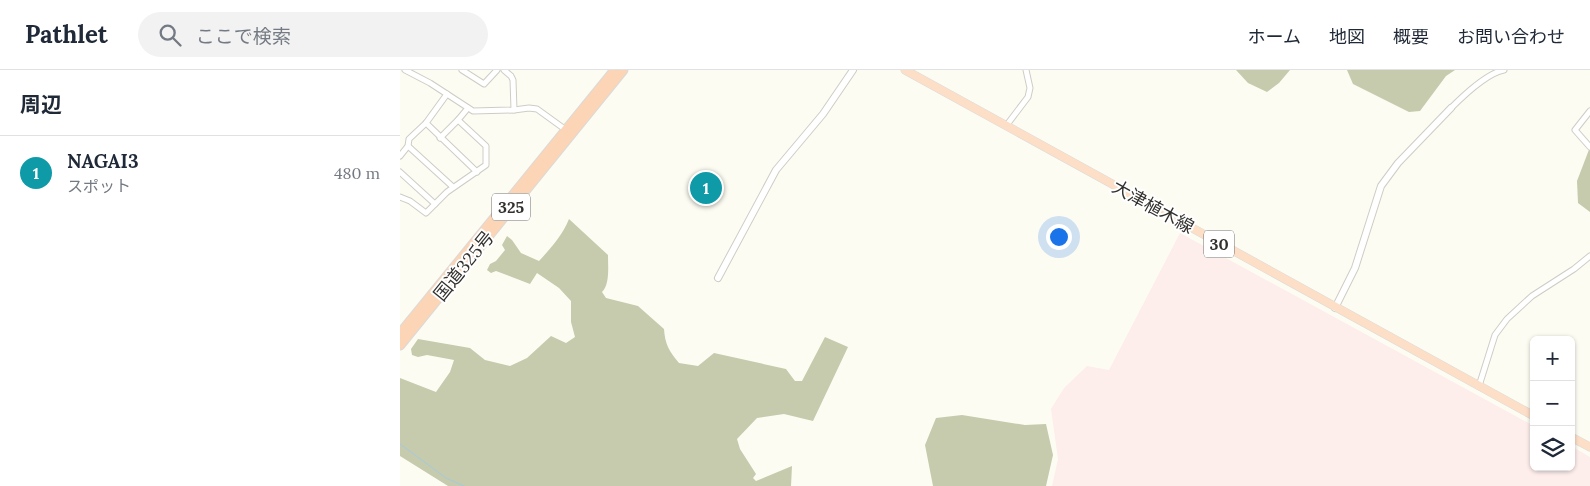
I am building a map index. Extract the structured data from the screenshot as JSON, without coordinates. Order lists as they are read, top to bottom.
{
  "streets": {
    "highway": ["325", "国道325号"],
    "main road": ["大津植木線", "30"]
  },
  "page": {
    "header": "Pathlet",
    "search": "ここで検索",
    "nav": [
      "ホーム",
      "地図",
      "概要",
      "お問い合わせ"
    ],
    "heading": "周辺",
    "list": [
      {
        "mark": "1",
        "name": "NAGAI3",
        "note": "スポット",
        "value": "480 m"
      }
    ],
    "pins": "1",
    "map_buttons": ["+", "−"]
  }
}
